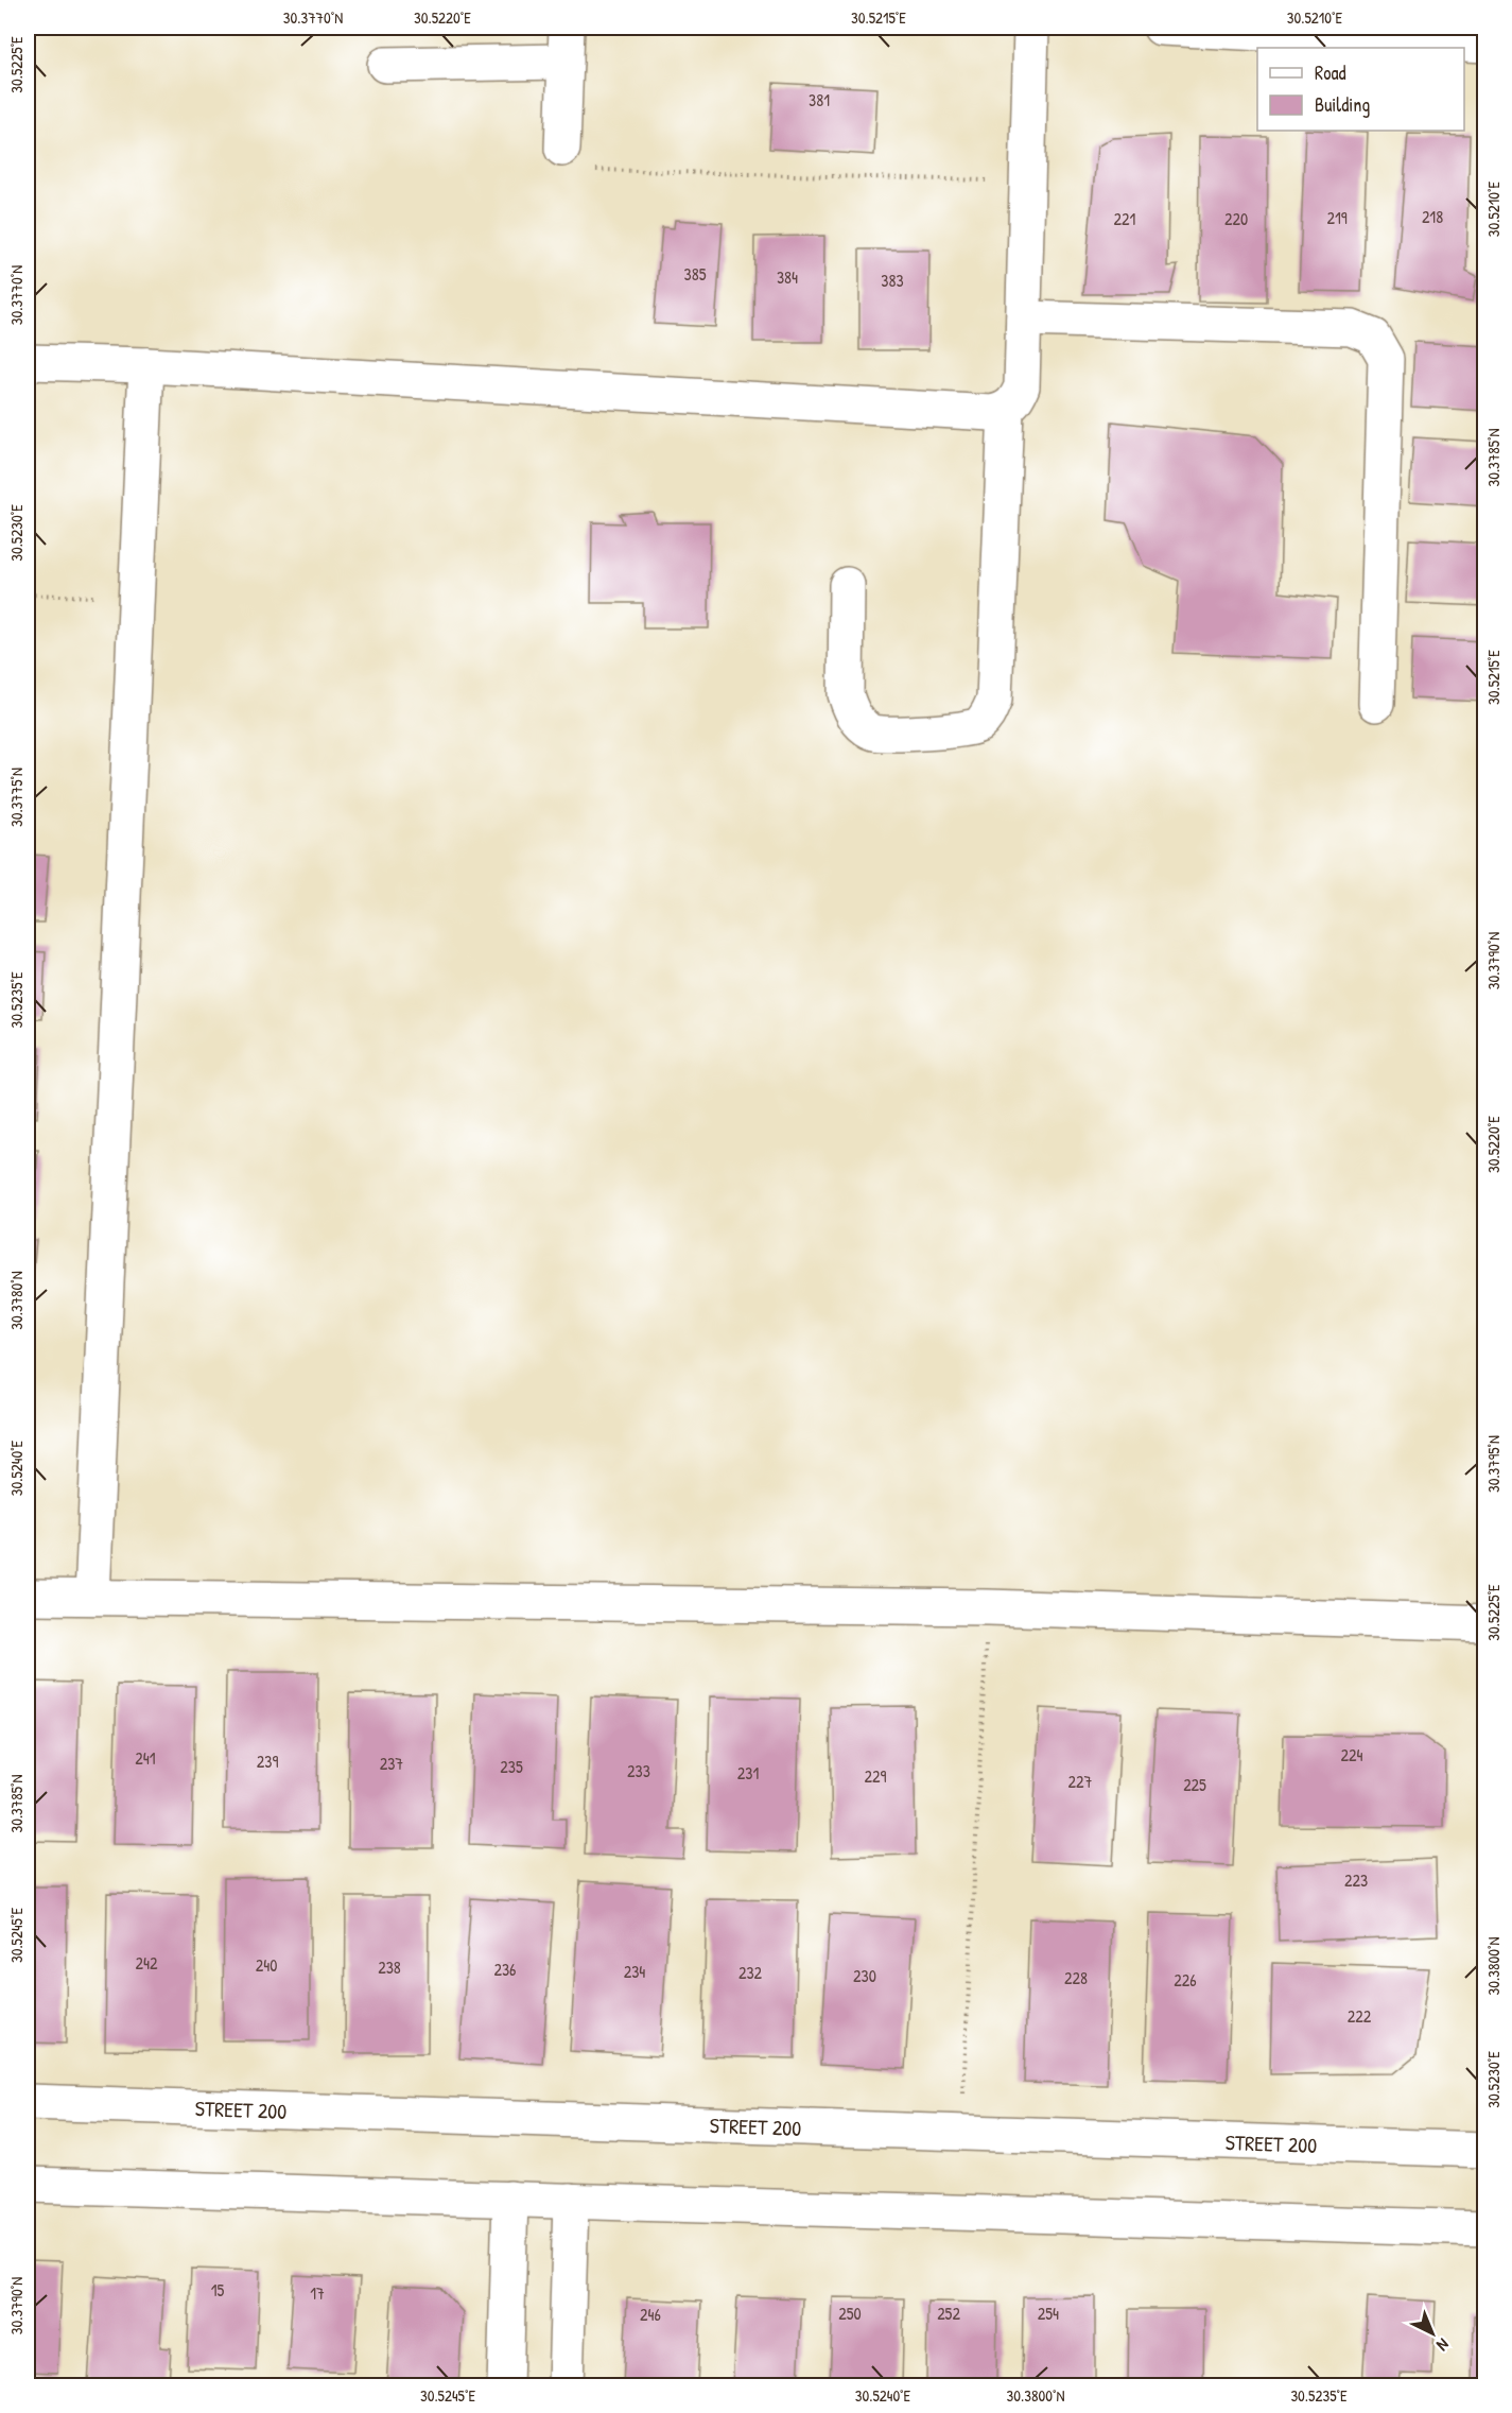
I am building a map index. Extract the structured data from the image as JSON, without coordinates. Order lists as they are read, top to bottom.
{
  "streets": {
    "street": ["STREET 200"]
  },
  "house_numbers": [
    "381",
    "218",
    "219",
    "221",
    "220",
    "385",
    "384",
    "383",
    "224",
    "241",
    "239",
    "237",
    "235",
    "233",
    "231",
    "229",
    "227",
    "225",
    "223",
    "242",
    "240",
    "238",
    "236",
    "234",
    "232",
    "230",
    "228",
    "226",
    "222",
    "15",
    "17",
    "250",
    "252",
    "254",
    "246"
  ],
  "legend": ["Road", "Building"],
  "north": "bottom right",
  "coordinates": [
    "30.3770°N",
    "30.5220°E",
    "30.5215°E",
    "30.5210°E",
    "30.5225°E",
    "30.3785°N",
    "30.5230°E",
    "30.3775°N",
    "30.3790°N",
    "30.5235°E",
    "30.3780°N",
    "30.3795°N",
    "30.5240°E",
    "30.5245°E",
    "30.3800°N"
  ]
}
